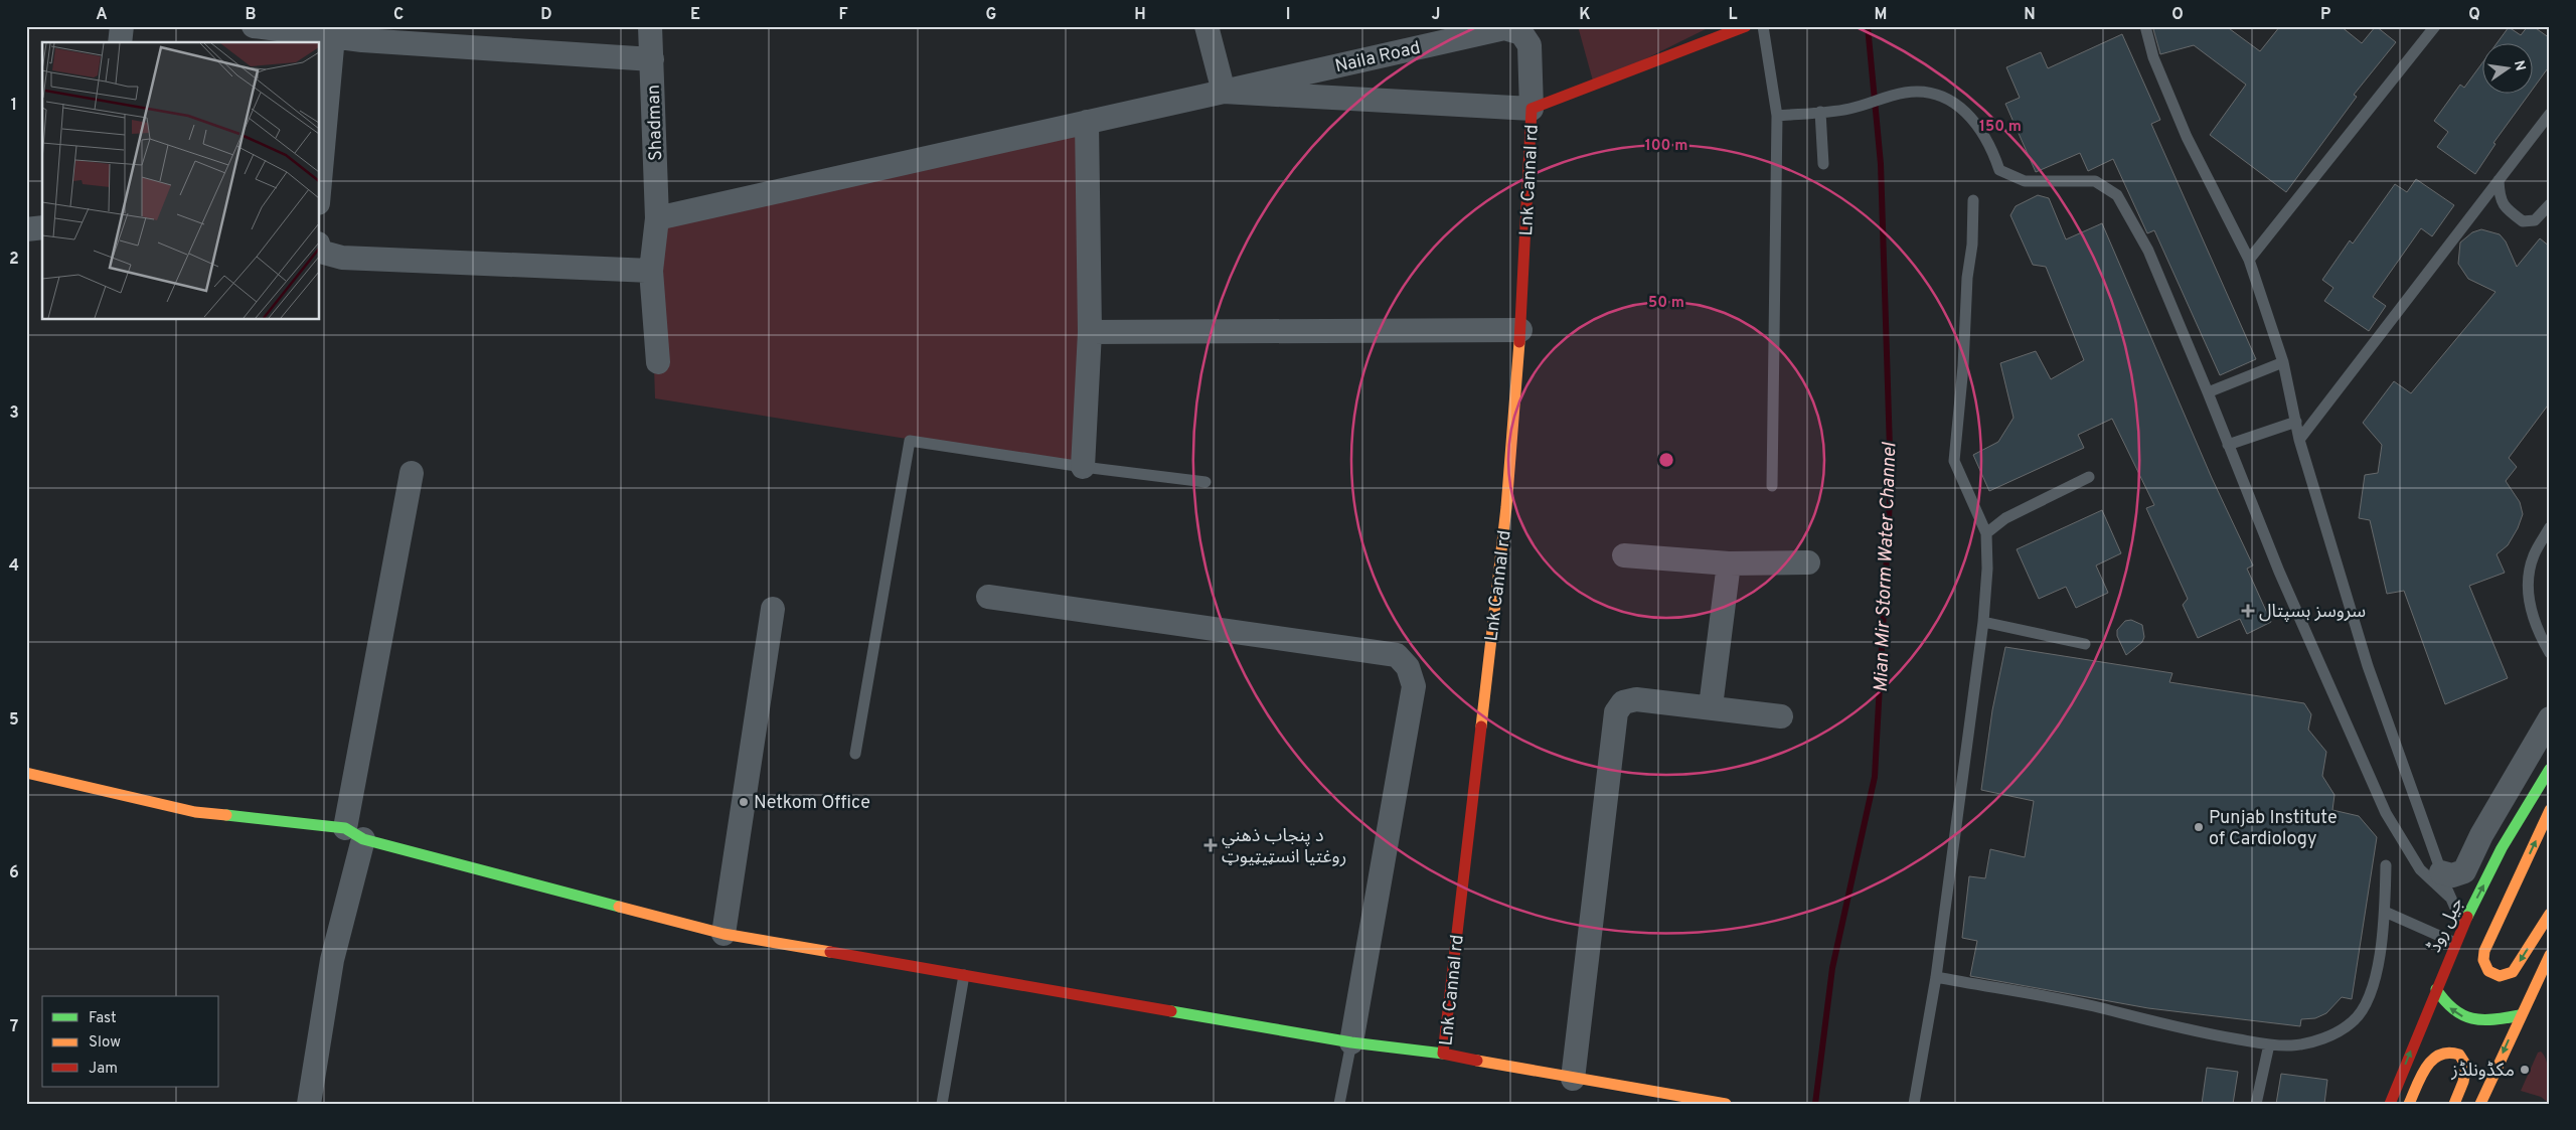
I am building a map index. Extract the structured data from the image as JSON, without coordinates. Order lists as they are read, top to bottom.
{
  "streets": {
    "street": [
      "Naila Road",
      "Shadman",
      "Lnk Cannal rd",
      "جیل روڈ"
    ]
  },
  "crossings": [
    ["Naila Road", "Shadman"],
    ["Naila Road", "Lnk Cannal rd"]
  ],
  "water": ["Mian Mir Storm Water Channel"],
  "places": {
    "health": ["سروسز ہسپتال", "د پنجاب ذهني روغتیا انسټیټیوټ"],
    "other": ["Netkom Office", "Punjab Institute of Cardiology", "مکڈونلڈز"]
  },
  "legend": ["Fast", "Slow", "Jam"],
  "north": "right",
  "grid": {
    "columns": [
      "A",
      "B",
      "C",
      "D",
      "E",
      "F",
      "G",
      "H",
      "I",
      "J",
      "K",
      "L",
      "M",
      "N",
      "O",
      "P",
      "Q"
    ],
    "rows": [
      "1",
      "2",
      "3",
      "4",
      "5",
      "6",
      "7"
    ]
  },
  "rings": ["150 m", "100 m", "50 m"]
}
